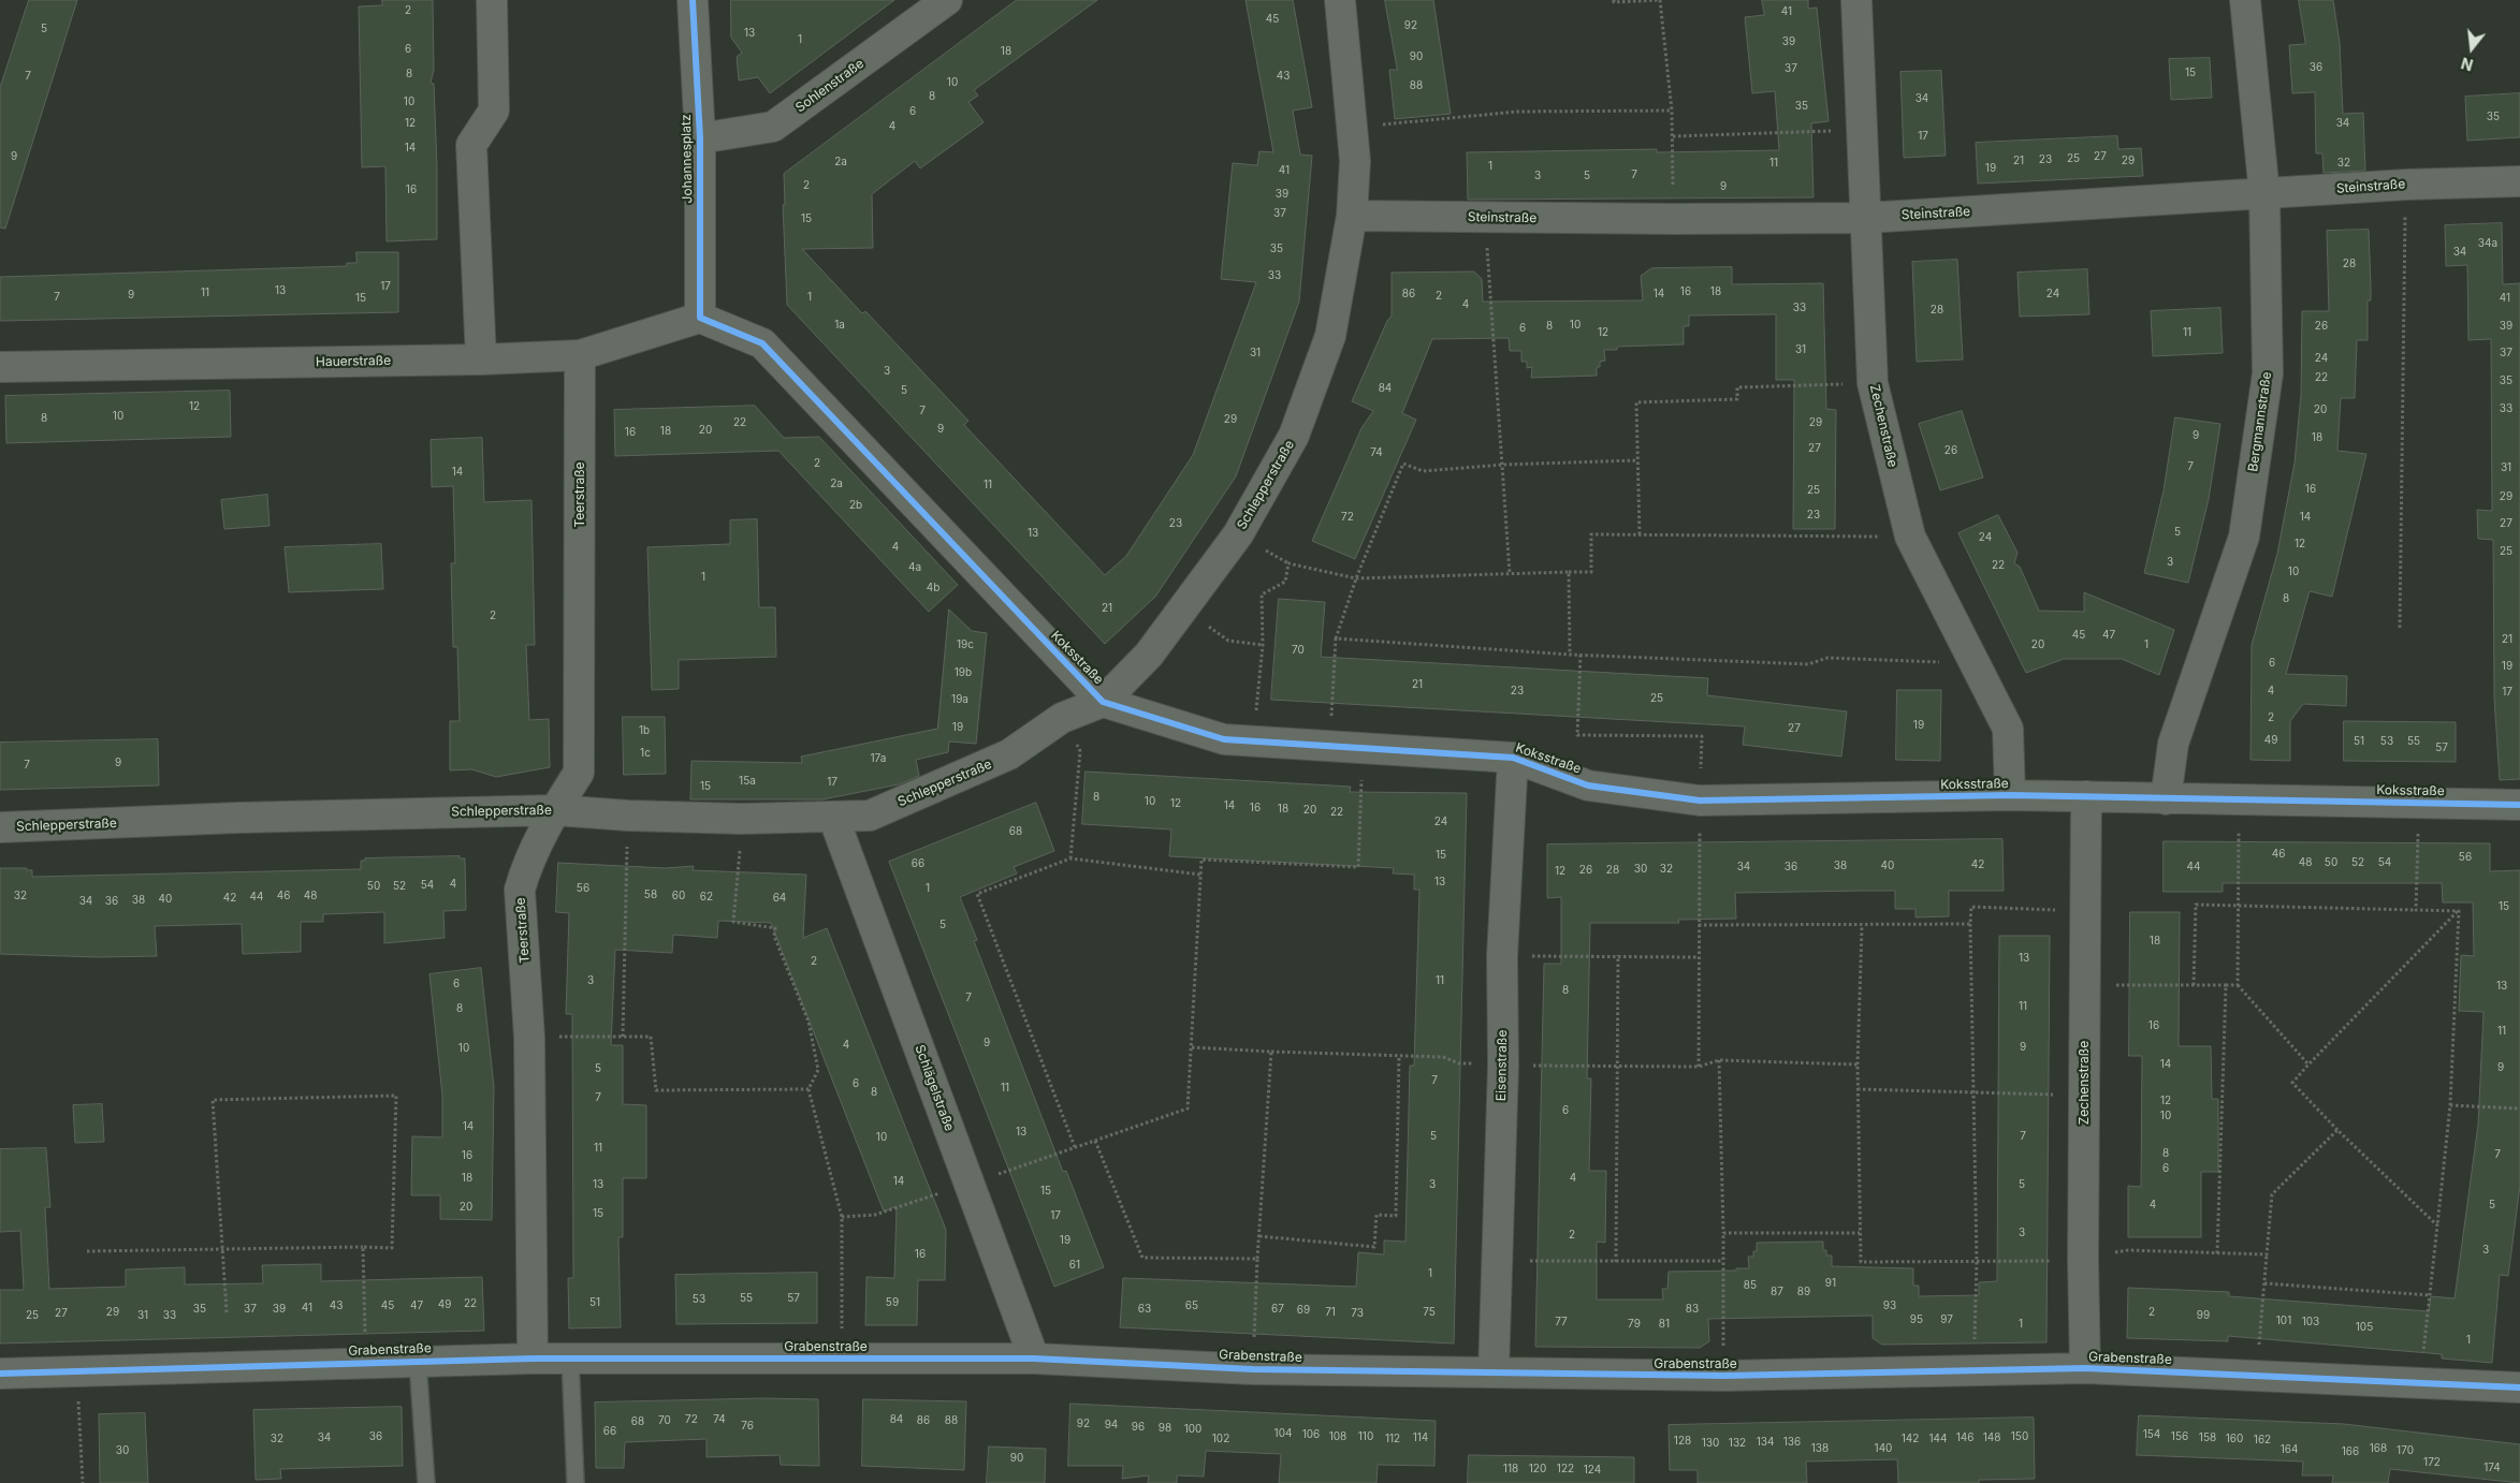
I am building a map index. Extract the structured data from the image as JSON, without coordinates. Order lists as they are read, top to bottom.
{
  "streets": {
    "street": [
      "Sohlenstraße",
      "Johannesplatz",
      "Steinstraße",
      "Hauerstraße",
      "Bergmannstraße",
      "Zechenstraße",
      "Schlepperstraße",
      "Teerstraße",
      "Koksstraße",
      "Eisenstraße",
      "Schlägelstraße",
      "Grabenstraße"
    ]
  },
  "crossings": [
    ["Sohlenstraße", "Johannesplatz"],
    ["Johannesplatz", "Hauerstraße"],
    ["Johannesplatz", "Koksstraße"],
    ["Steinstraße", "Bergmannstraße"],
    ["Steinstraße", "Zechenstraße"],
    ["Steinstraße", "Schlepperstraße"],
    ["Hauerstraße", "Teerstraße"],
    ["Hauerstraße", "Koksstraße"],
    ["Bergmannstraße", "Koksstraße"],
    ["Zechenstraße", "Koksstraße"],
    ["Zechenstraße", "Grabenstraße"],
    ["Schlepperstraße", "Teerstraße"],
    ["Schlepperstraße", "Koksstraße"],
    ["Schlepperstraße", "Schlägelstraße"],
    ["Teerstraße", "Grabenstraße"],
    ["Koksstraße", "Eisenstraße"],
    ["Eisenstraße", "Grabenstraße"],
    ["Schlägelstraße", "Grabenstraße"]
  ],
  "house_numbers": [
    "2",
    "41",
    "45",
    "92",
    "5",
    "13",
    "1",
    "39",
    "6",
    "18",
    "90",
    "36",
    "37",
    "15",
    "8",
    "7",
    "43",
    "10",
    "88",
    "8",
    "34",
    "10",
    "35",
    "6",
    "35",
    "12",
    "34",
    "4",
    "17",
    "14",
    "9",
    "27",
    "25",
    "23",
    "21",
    "29",
    "2a",
    "11",
    "32",
    "1",
    "19",
    "41",
    "7",
    "3",
    "5",
    "2",
    "9",
    "16",
    "39",
    "37",
    "15",
    "34a",
    "35",
    "34",
    "28",
    "33",
    "17",
    "13",
    "16",
    "18",
    "11",
    "86",
    "14",
    "24",
    "9",
    "2",
    "7",
    "1",
    "15",
    "41",
    "4",
    "33",
    "28",
    "1a",
    "10",
    "8",
    "26",
    "39",
    "6",
    "12",
    "11",
    "31",
    "31",
    "37",
    "24",
    "3",
    "22",
    "35",
    "84",
    "5",
    "12",
    "33",
    "20",
    "7",
    "10",
    "8",
    "29",
    "22",
    "29",
    "9",
    "20",
    "18",
    "16",
    "9",
    "18",
    "27",
    "26",
    "74",
    "2",
    "7",
    "31",
    "14",
    "2a",
    "11",
    "16",
    "25",
    "29",
    "2b",
    "23",
    "72",
    "14",
    "23",
    "27",
    "5",
    "13",
    "24",
    "12",
    "4",
    "25",
    "3",
    "22",
    "4a",
    "10",
    "1",
    "4b",
    "8",
    "21",
    "2",
    "45",
    "47",
    "21",
    "19c",
    "20",
    "1",
    "70",
    "6",
    "19",
    "19b",
    "21",
    "23",
    "4",
    "17",
    "25",
    "19a",
    "2",
    "19",
    "19",
    "27",
    "1b",
    "49",
    "51",
    "53",
    "55",
    "57",
    "1c",
    "17a",
    "9",
    "7",
    "15a",
    "17",
    "15",
    "8",
    "10",
    "12",
    "14",
    "16",
    "18",
    "20",
    "22",
    "24",
    "68",
    "46",
    "15",
    "56",
    "48",
    "50",
    "52",
    "54",
    "66",
    "42",
    "38",
    "40",
    "34",
    "36",
    "44",
    "30",
    "32",
    "26",
    "28",
    "12",
    "13",
    "4",
    "54",
    "50",
    "52",
    "56",
    "1",
    "58",
    "32",
    "46",
    "48",
    "60",
    "44",
    "62",
    "42",
    "64",
    "40",
    "38",
    "34",
    "36",
    "15",
    "5",
    "18",
    "13",
    "2",
    "3",
    "11",
    "6",
    "13",
    "8",
    "7",
    "11",
    "8",
    "16",
    "11",
    "9",
    "4",
    "9",
    "10",
    "14",
    "9",
    "5",
    "7",
    "6",
    "11",
    "8",
    "7",
    "12",
    "6",
    "10",
    "14",
    "13",
    "5",
    "7",
    "10",
    "11",
    "8",
    "7",
    "16",
    "6",
    "18",
    "4",
    "14",
    "13",
    "3",
    "5",
    "15",
    "4",
    "5",
    "20",
    "15",
    "17",
    "3",
    "2",
    "19",
    "3",
    "16",
    "61",
    "1",
    "91",
    "85",
    "87",
    "89",
    "55",
    "57",
    "53",
    "51",
    "59",
    "22",
    "49",
    "43",
    "45",
    "47",
    "65",
    "93",
    "41",
    "35",
    "37",
    "39",
    "63",
    "67",
    "83",
    "69",
    "29",
    "71",
    "75",
    "2",
    "27",
    "73",
    "25",
    "31",
    "33",
    "99",
    "95",
    "97",
    "101",
    "77",
    "103",
    "79",
    "81",
    "1",
    "105",
    "1",
    "72",
    "74",
    "84",
    "70",
    "86",
    "88",
    "68",
    "92",
    "94",
    "76",
    "96",
    "98",
    "100",
    "66",
    "104",
    "106",
    "154",
    "36",
    "108",
    "110",
    "150",
    "156",
    "34",
    "114",
    "146",
    "148",
    "158",
    "32",
    "102",
    "112",
    "142",
    "144",
    "160",
    "162",
    "128",
    "134",
    "136",
    "130",
    "132",
    "138",
    "140",
    "168",
    "164",
    "30",
    "170",
    "166",
    "90",
    "172",
    "174",
    "118",
    "120",
    "122",
    "124"
  ],
  "north": "bottom"
}
